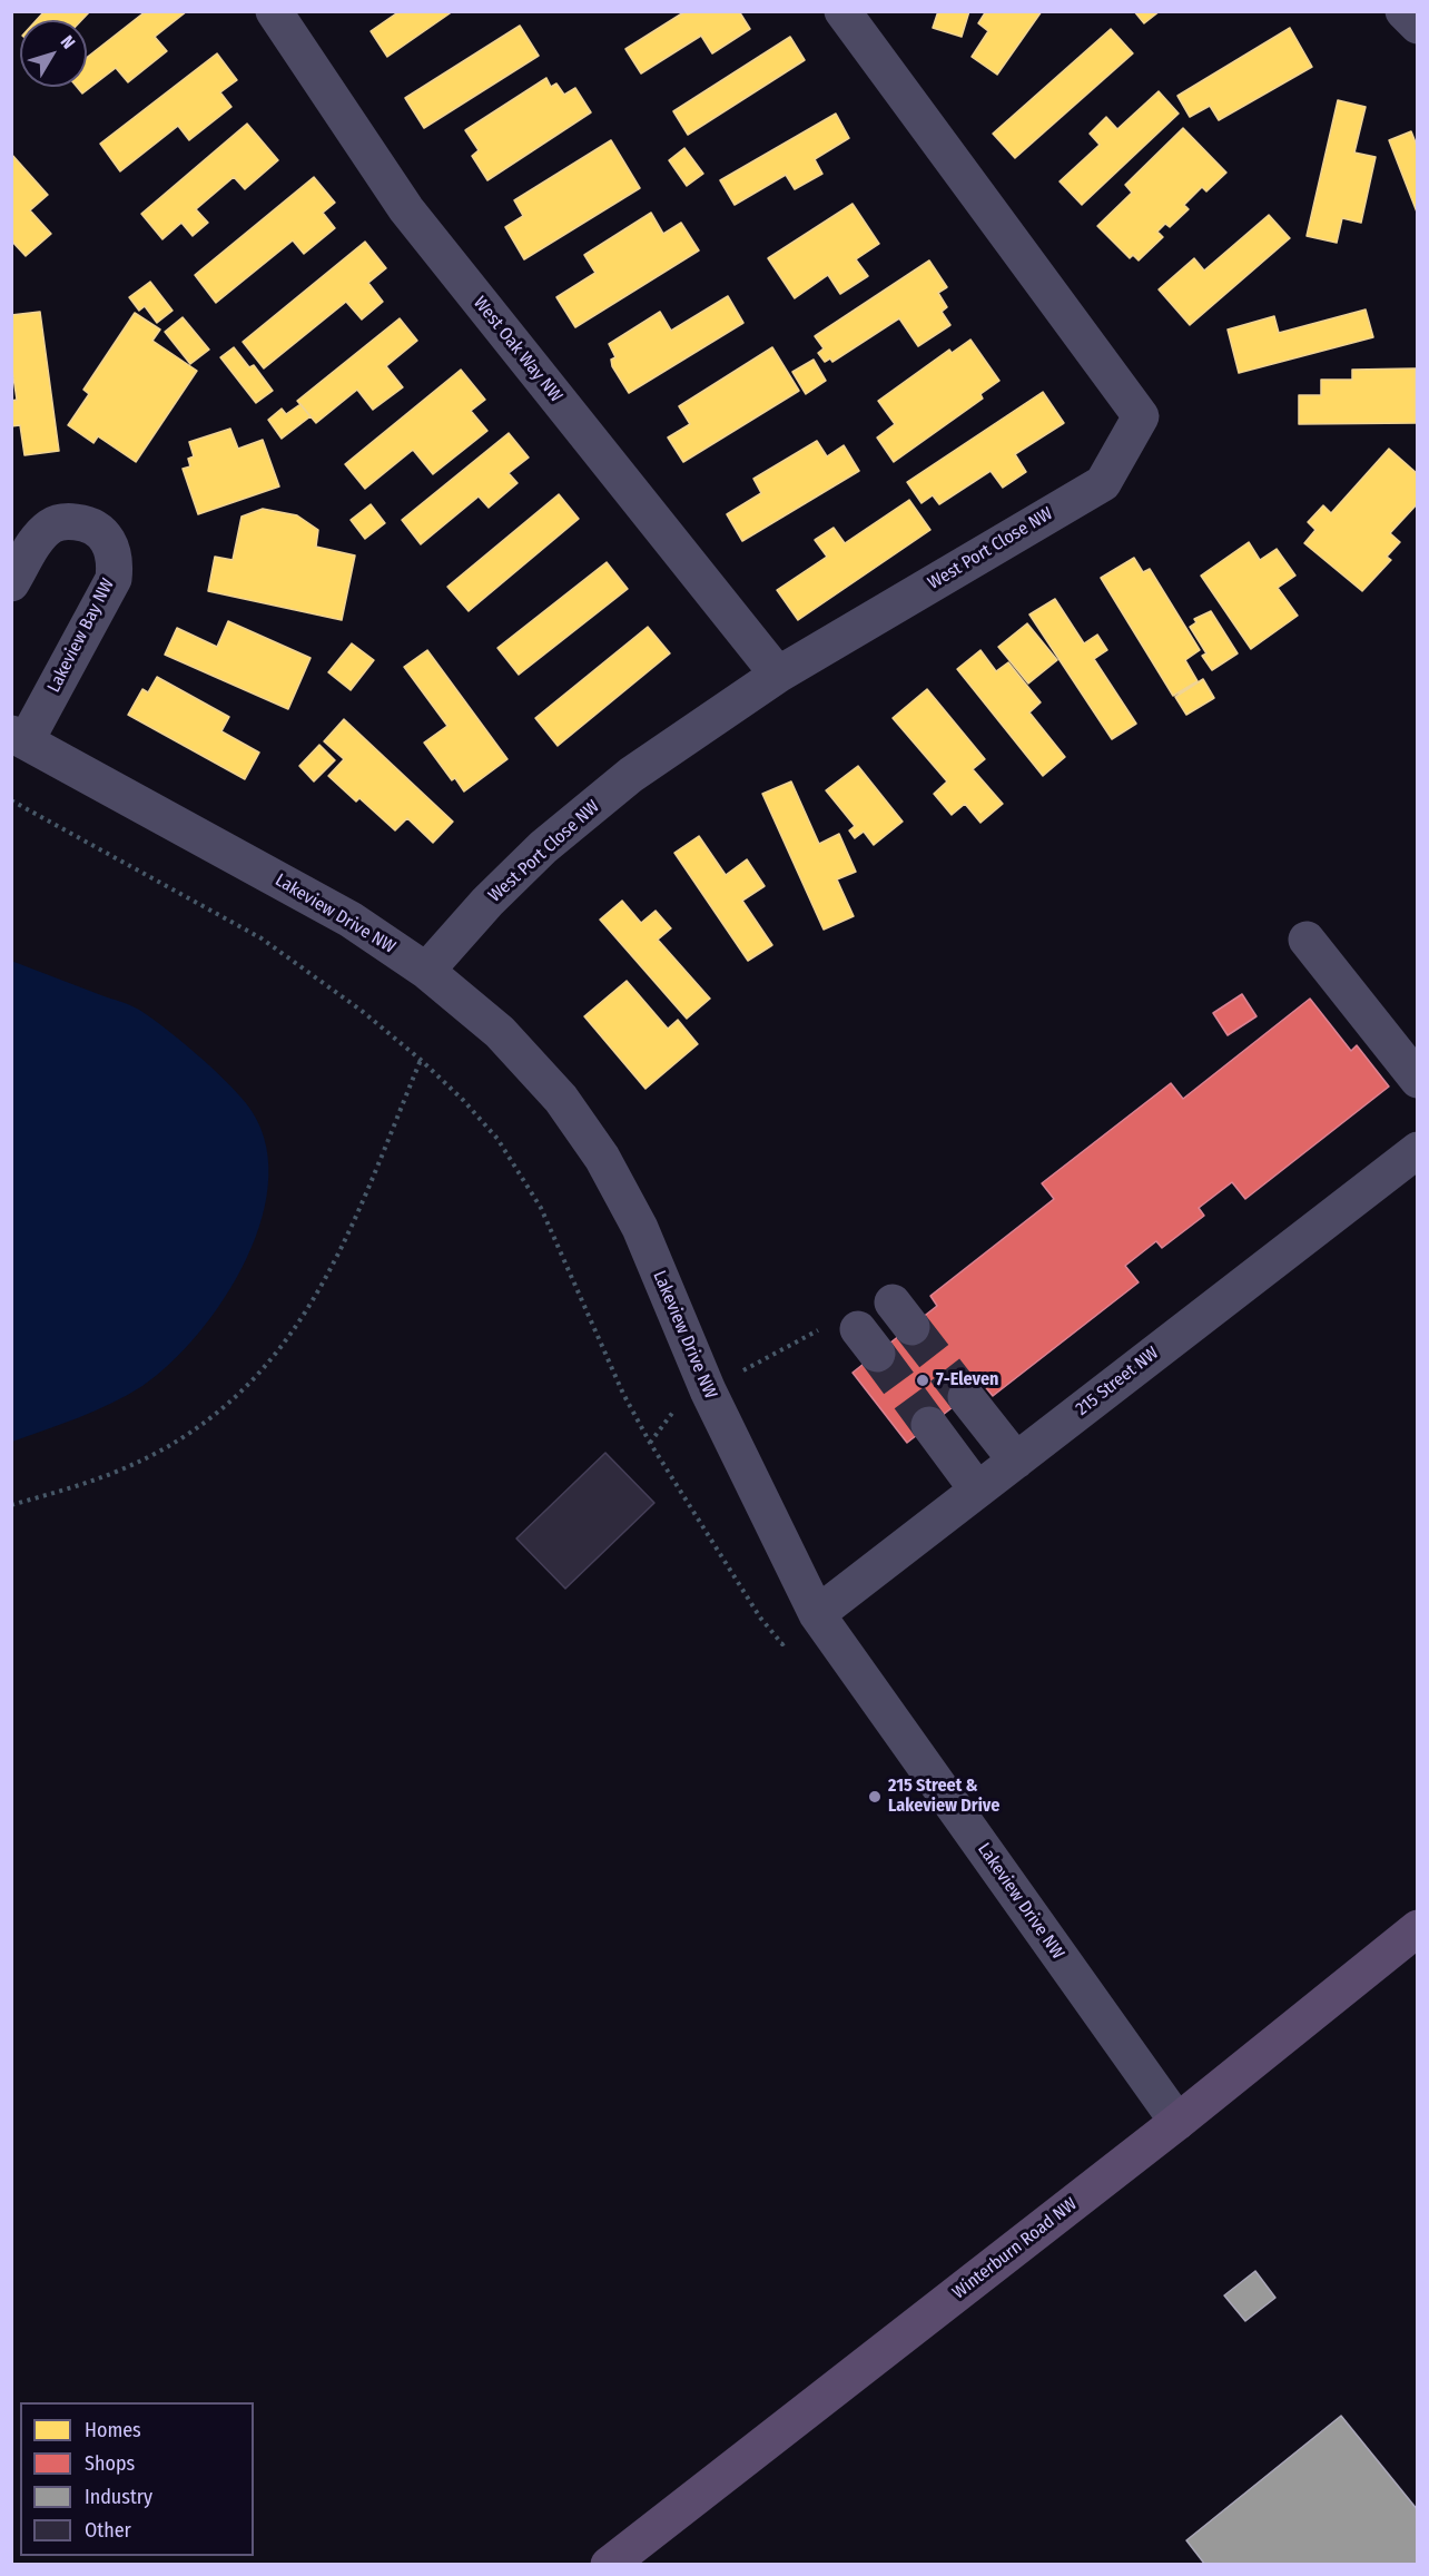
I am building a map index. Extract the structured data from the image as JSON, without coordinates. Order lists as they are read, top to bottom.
{
  "streets": {
    "main road": ["Winterburn Road NW"],
    "street": [
      "West Oak Way NW",
      "West Port Close NW",
      "Lakeview Bay NW",
      "Lakeview Drive NW",
      "215 Street NW"
    ]
  },
  "crossings": [
    ["West Oak Way NW", "West Port Close NW"],
    ["West Port Close NW", "Lakeview Drive NW"],
    ["Lakeview Bay NW", "Lakeview Drive NW"],
    ["Lakeview Drive NW", "215 Street NW"],
    ["Lakeview Drive NW", "Winterburn Road NW"]
  ],
  "places": ["7-Eleven", "215 Street & Lakeview Drive"],
  "legend": [
    "Homes",
    "Shops",
    "Industry",
    "Other"
  ],
  "north": "top right"
}
